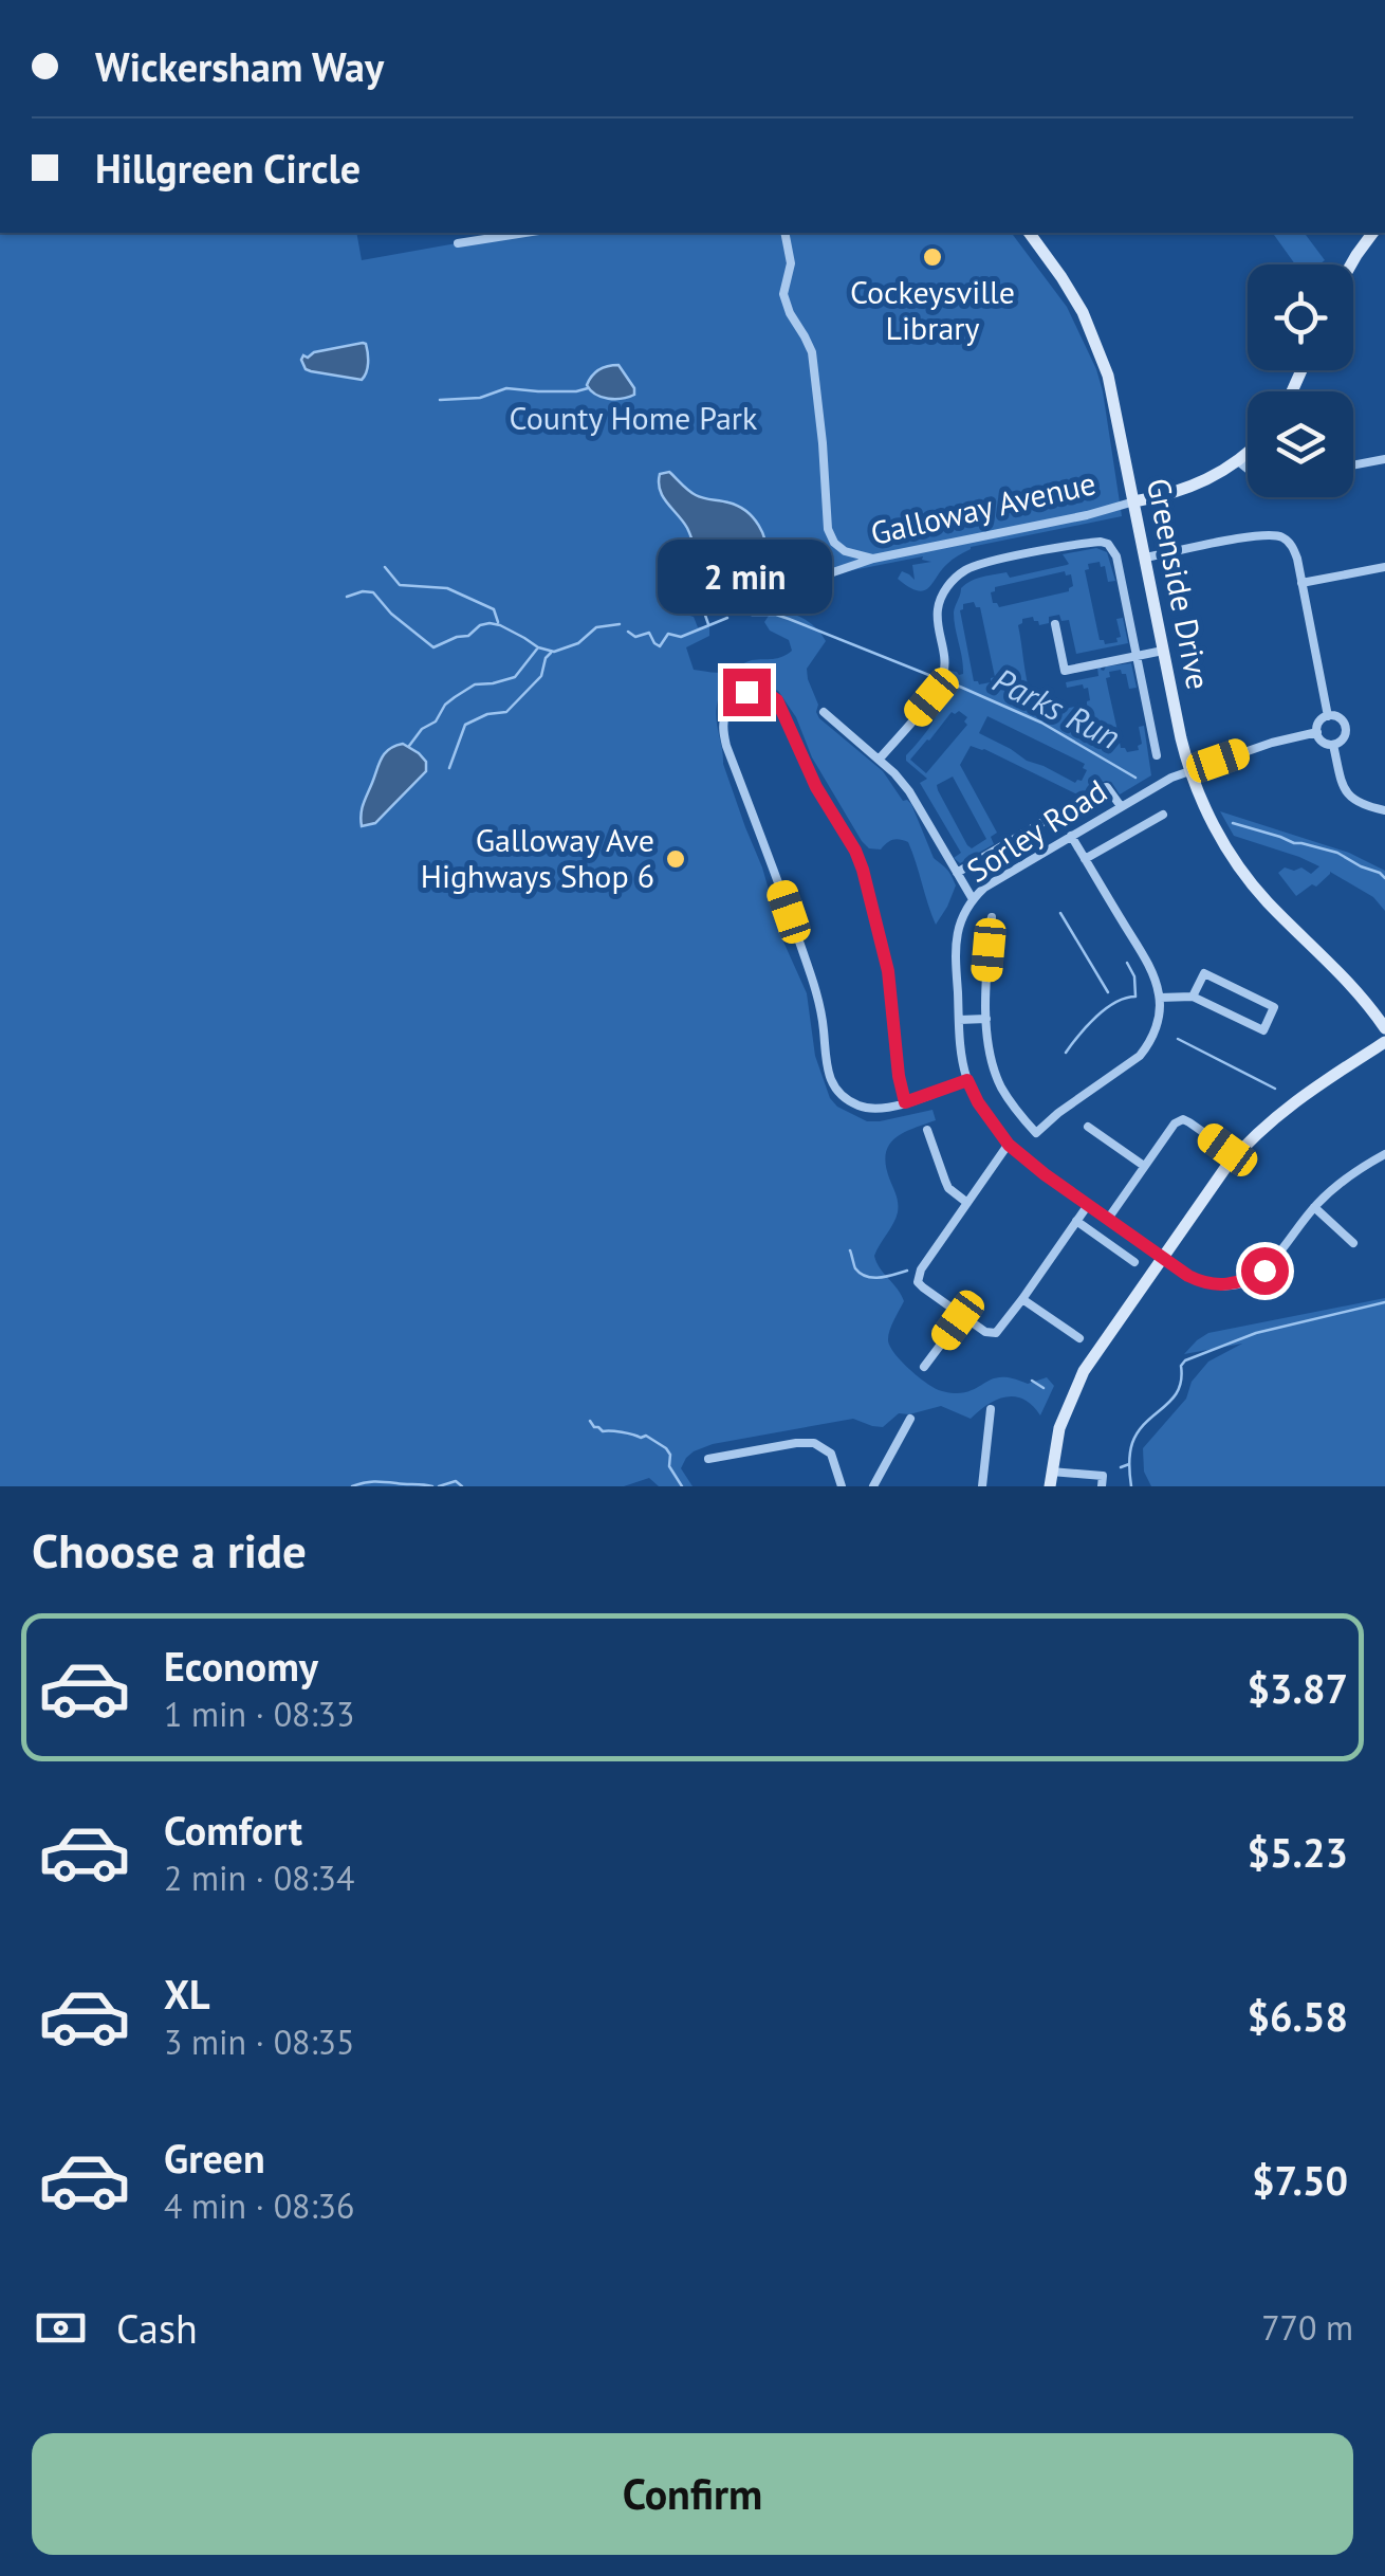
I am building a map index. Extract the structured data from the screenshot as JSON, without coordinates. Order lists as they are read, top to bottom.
{
  "streets": {
    "street": ["Galloway Avenue", "Greenside Drive", "Sorley Road"]
  },
  "crossings": [
    ["Galloway Avenue", "Greenside Drive"],
    ["Greenside Drive", "Sorley Road"]
  ],
  "water": ["Parks Run"],
  "parks": ["County Home Park"],
  "places": ["Cockeysville Library", "Galloway Ave Highways Shop 6"],
  "page": {
    "banner": ["Wickersham Way", "Hillgreen Circle"],
    "bubble": "2 min",
    "heading": "Choose a ride",
    "list": [
      {
        "name": "Economy",
        "note": "1 min · 08:33",
        "value": "$3.87"
      },
      {
        "name": "Comfort",
        "note": "2 min · 08:34",
        "value": "$5.23"
      },
      {
        "name": "XL",
        "note": "3 min · 08:35",
        "value": "$6.58"
      },
      {
        "name": "Green",
        "note": "4 min · 08:36",
        "value": "$7.50"
      }
    ],
    "pay": ["Cash", "770 m"],
    "buttons": "Confirm"
  }
}
